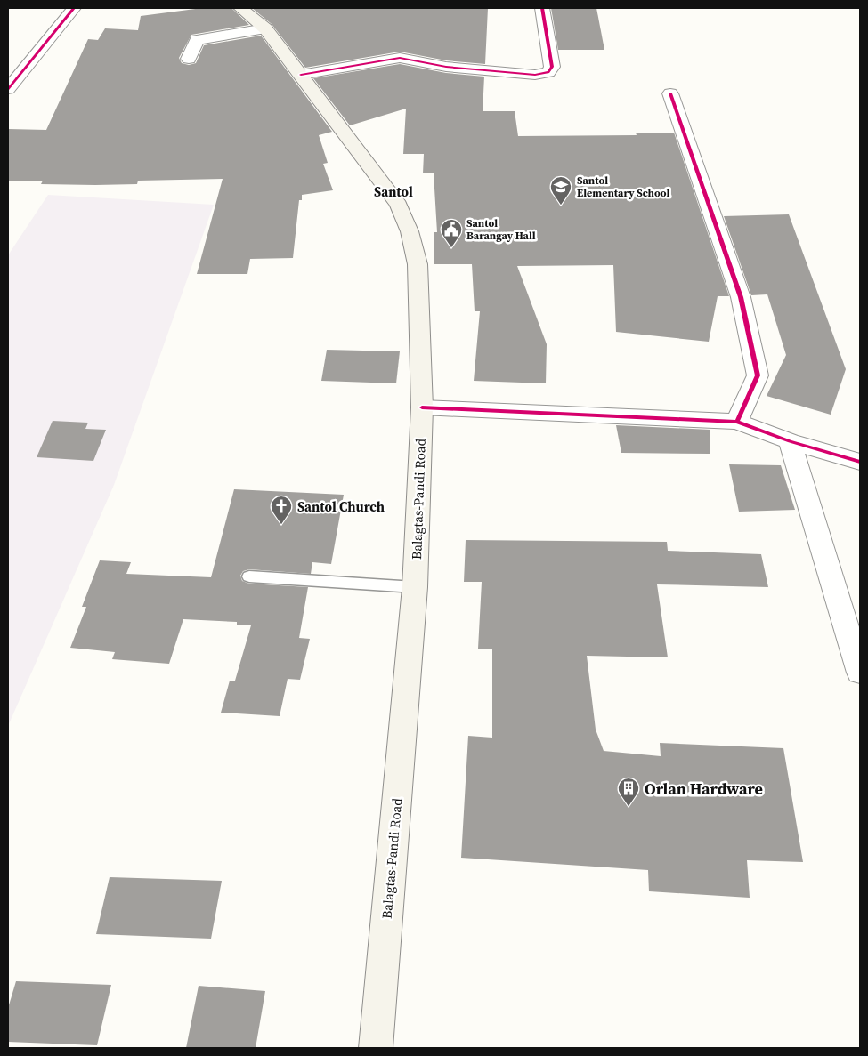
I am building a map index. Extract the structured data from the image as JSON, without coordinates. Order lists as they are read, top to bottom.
{
  "streets": {
    "main road": ["Balagtas-Pandi Road"]
  },
  "districts": ["Santol"],
  "places": {
    "school or university": ["Santol Elementary School"],
    "public building": ["Santol Barangay Hall"],
    "church": ["Santol Church"],
    "building": ["Orlan Hardware"]
  }
}
